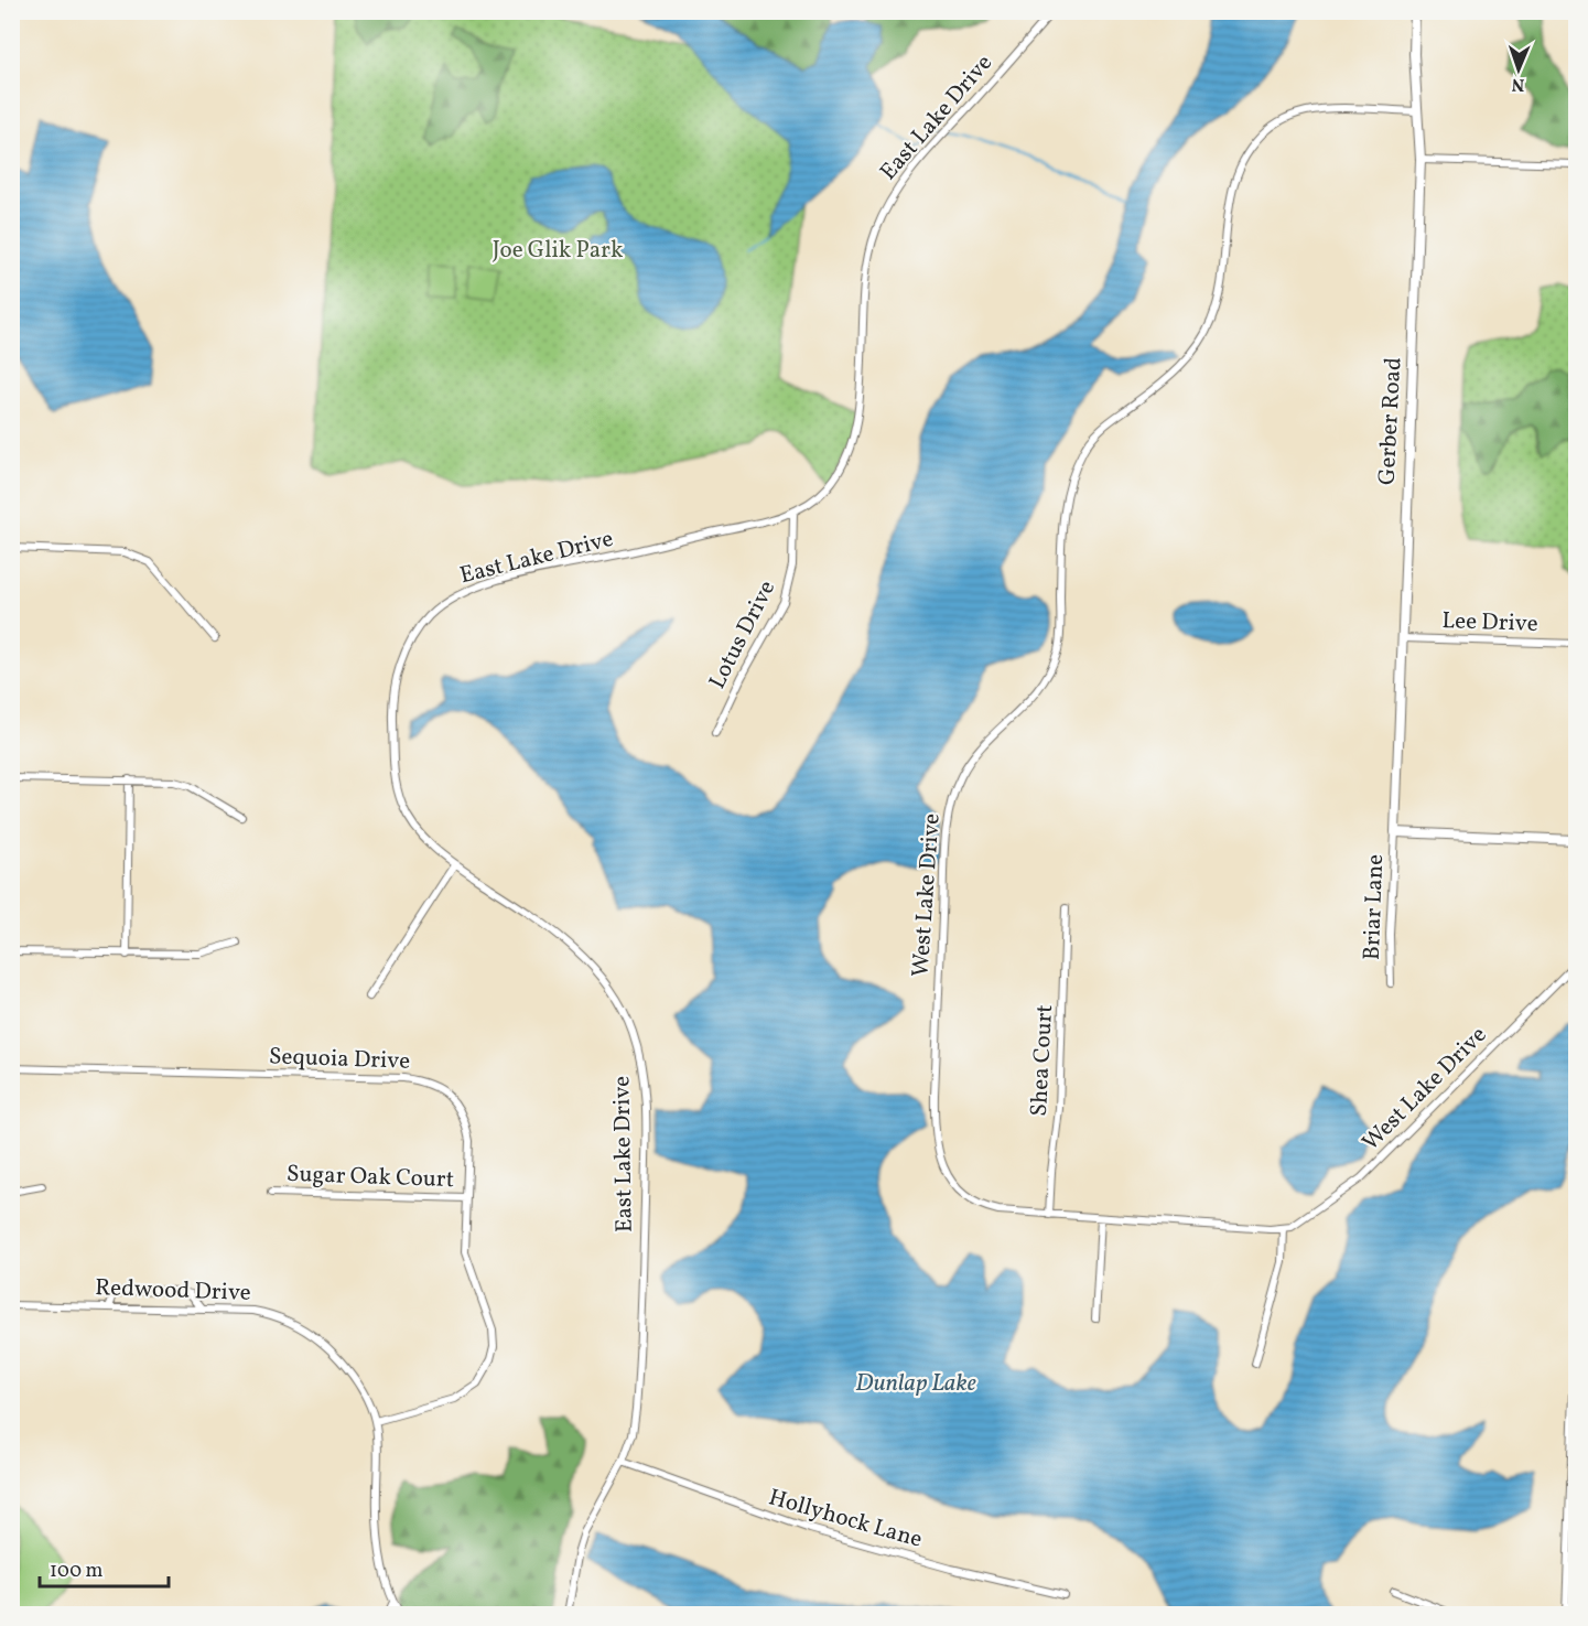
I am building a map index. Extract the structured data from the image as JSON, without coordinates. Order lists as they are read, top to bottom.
{
  "streets": {
    "street": [
      "East Lake Drive",
      "Gerber Road",
      "Lee Drive",
      "Lotus Drive",
      "West Lake Drive",
      "Briar Lane",
      "Sequoia Drive",
      "Shea Court",
      "Sugar Oak Court",
      "Redwood Drive",
      "Hollyhock Lane"
    ]
  },
  "crossings": [
    ["East Lake Drive", "Lotus Drive"],
    ["East Lake Drive", "Hollyhock Lane"],
    ["Gerber Road", "Lee Drive"],
    ["Gerber Road", "West Lake Drive"],
    ["Gerber Road", "Briar Lane"],
    ["West Lake Drive", "Shea Court"],
    ["Sequoia Drive", "Sugar Oak Court"],
    ["Sequoia Drive", "Redwood Drive"]
  ],
  "water": ["Dunlap Lake"],
  "parks": ["Joe Glik Park"],
  "scale_bar": "100 m",
  "north": "bottom"
}
